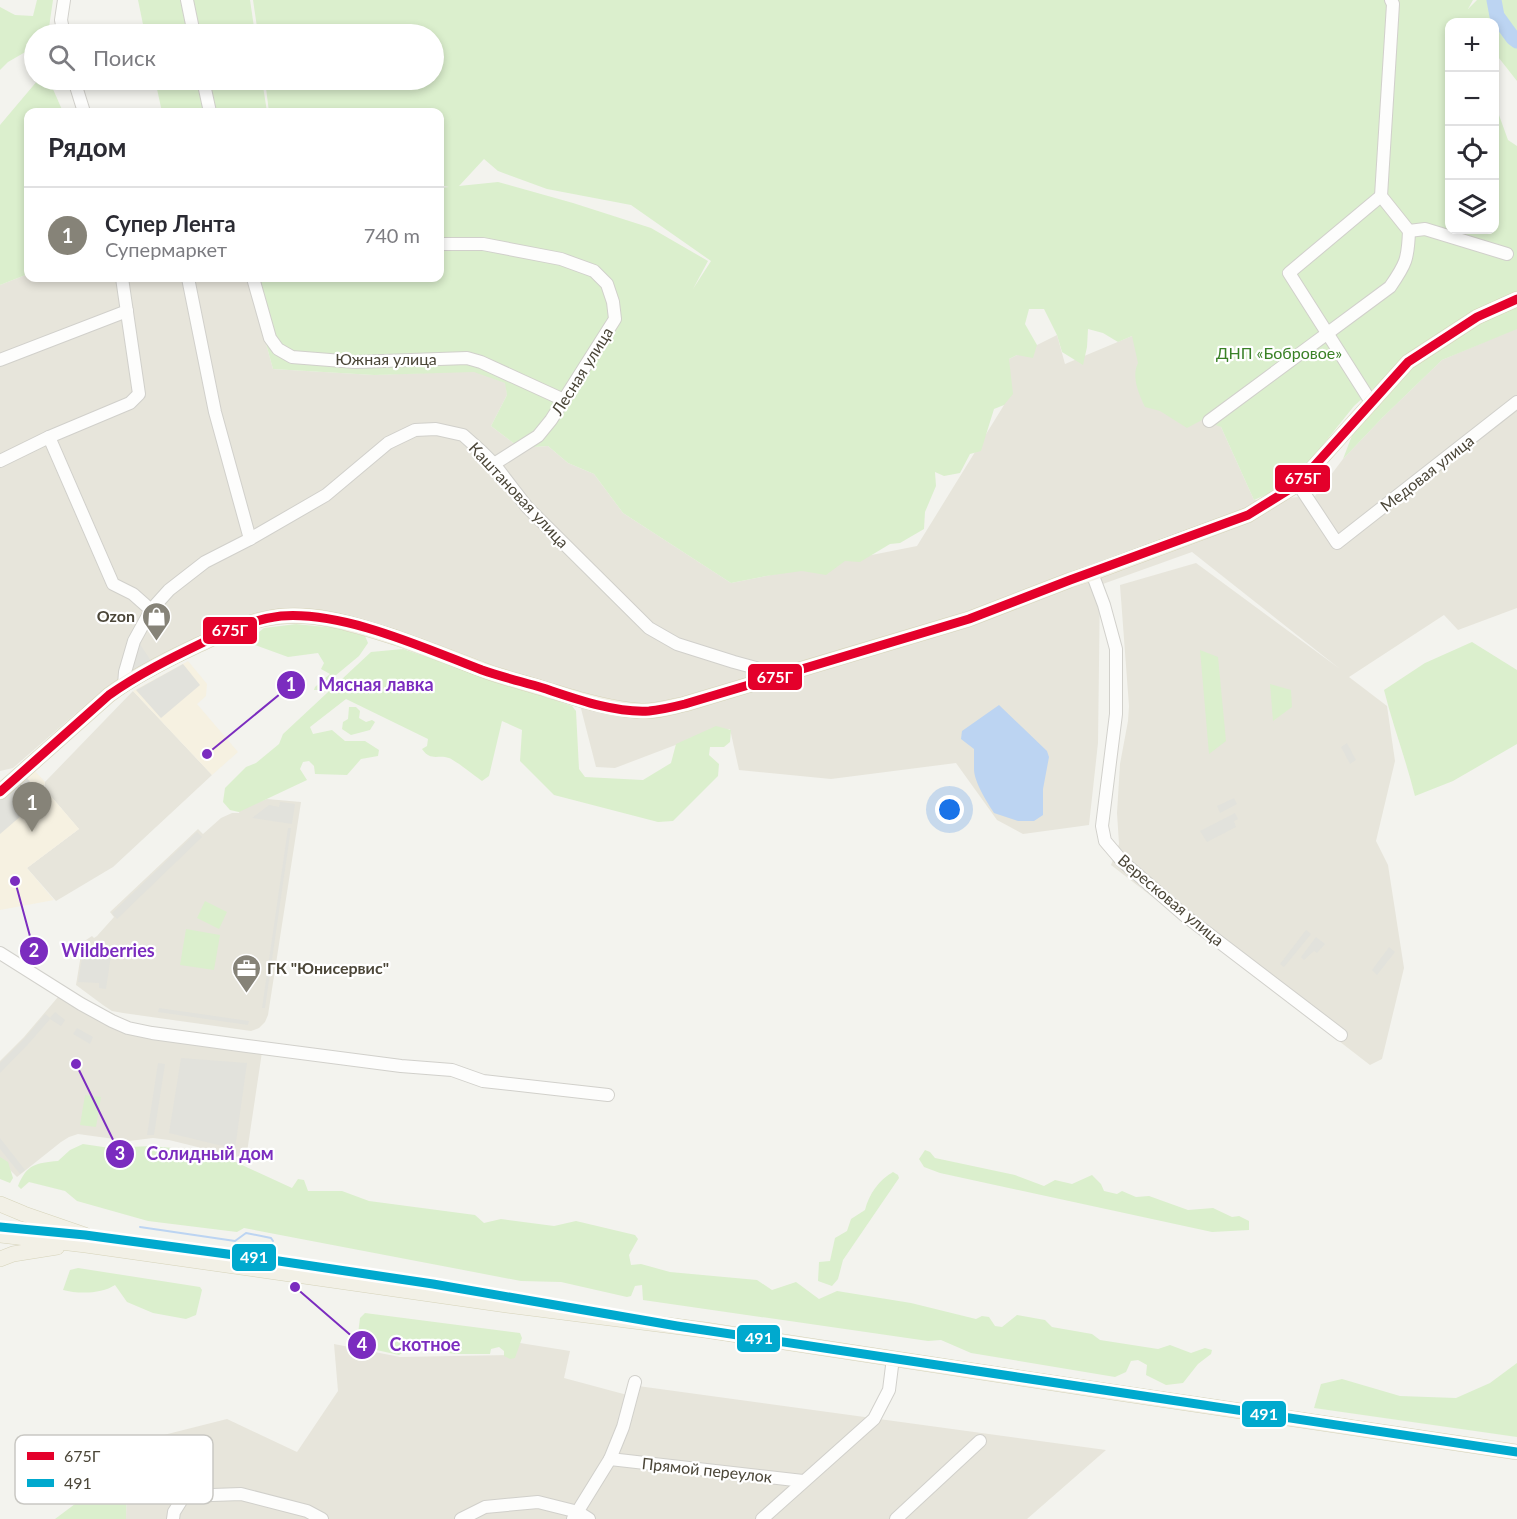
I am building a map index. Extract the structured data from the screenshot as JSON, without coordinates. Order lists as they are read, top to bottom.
{
  "streets": {
    "street": [
      "Южная улица",
      "Лесная улица",
      "Медовая улица",
      "Каштановая улица",
      "Вересковая улица",
      "Прямой переулок"
    ]
  },
  "crossings": [
    ["Южная улица", "Лесная улица"],
    ["Лесная улица", "Каштановая улица"]
  ],
  "parks": ["ДНП «Бобровое»"],
  "places": {
    "shop": ["Ozon"],
    "other": [
      "Мясная лавка",
      "Wildberries",
      "Солидный дом",
      "Скотное"
    ],
    "office": ["ГК \"Юнисервис\""]
  },
  "lines": ["transit line 675Г", "transit line 491"],
  "legend": ["675Г", "491"],
  "page": {
    "map_buttons": ["+", "−"],
    "search": "Поиск",
    "heading": "Рядом",
    "list": [
      {
        "mark": "1",
        "name": "Супер Лента",
        "note": "Супермаркет",
        "value": "740 m"
      }
    ],
    "pins": "1"
  }
}
